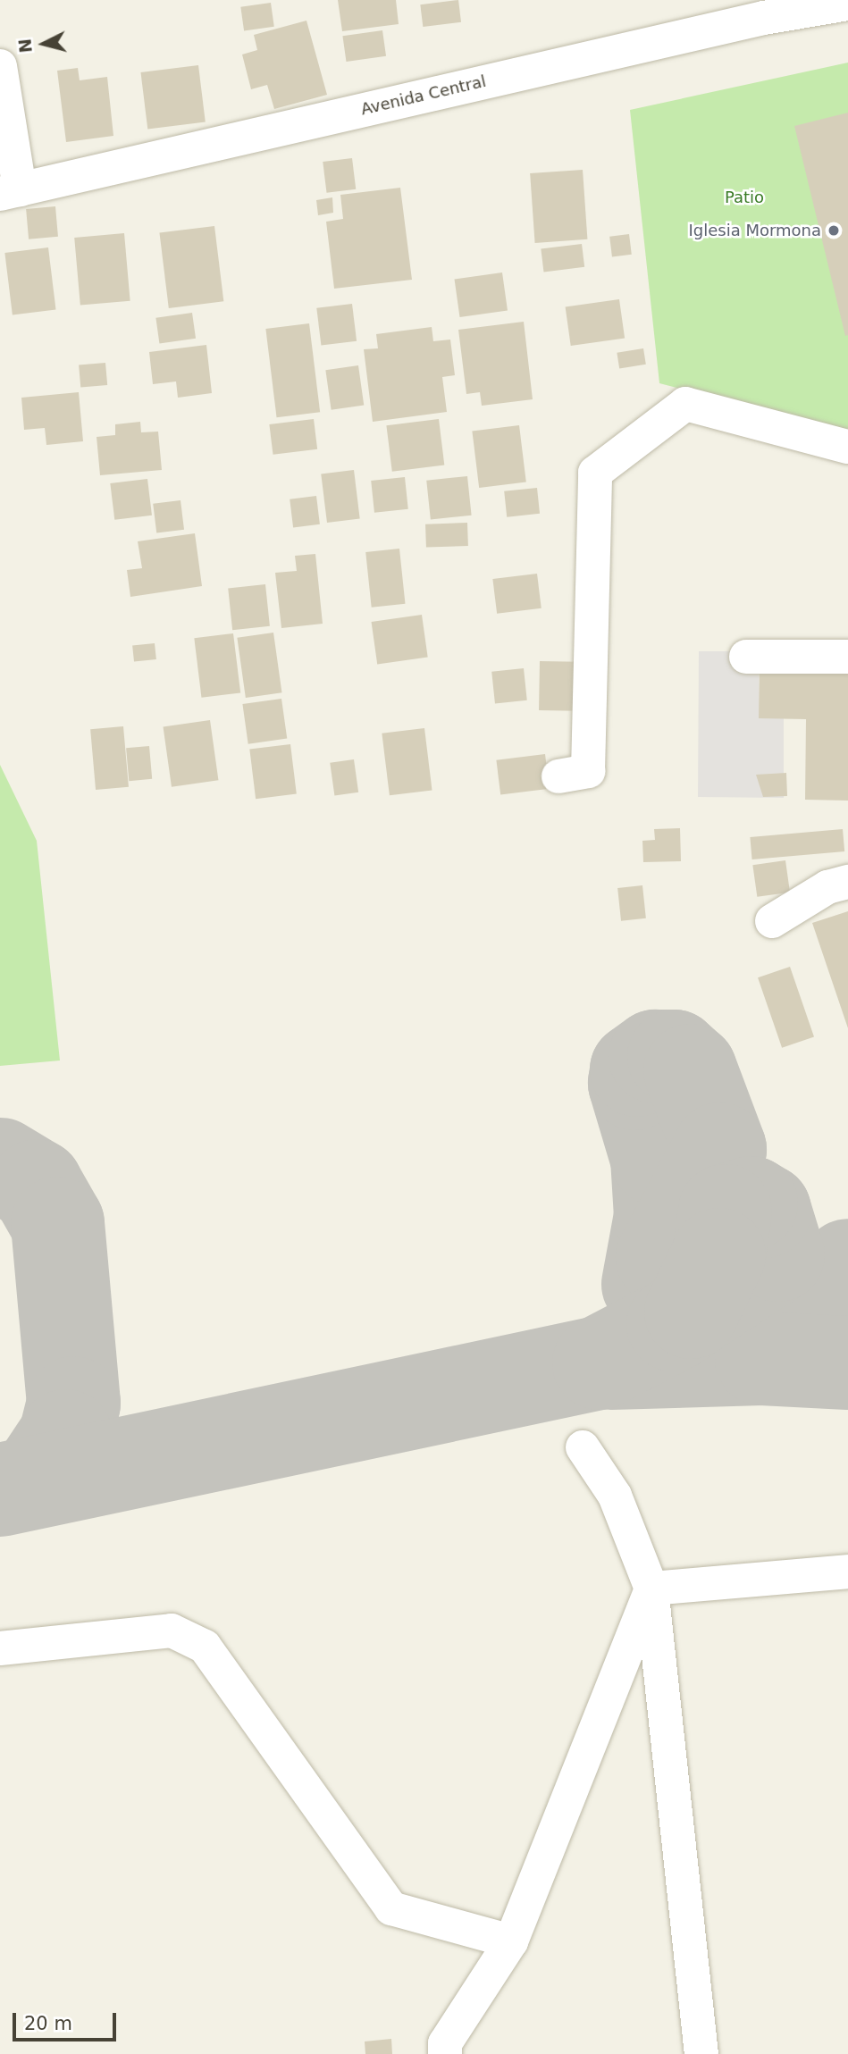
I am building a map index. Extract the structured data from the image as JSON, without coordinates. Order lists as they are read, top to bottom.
{
  "streets": {
    "street": ["Avenida Central"]
  },
  "parks": ["Patio"],
  "places": ["Iglesia Mormona"],
  "scale_bar": "20 m",
  "north": "left"
}
